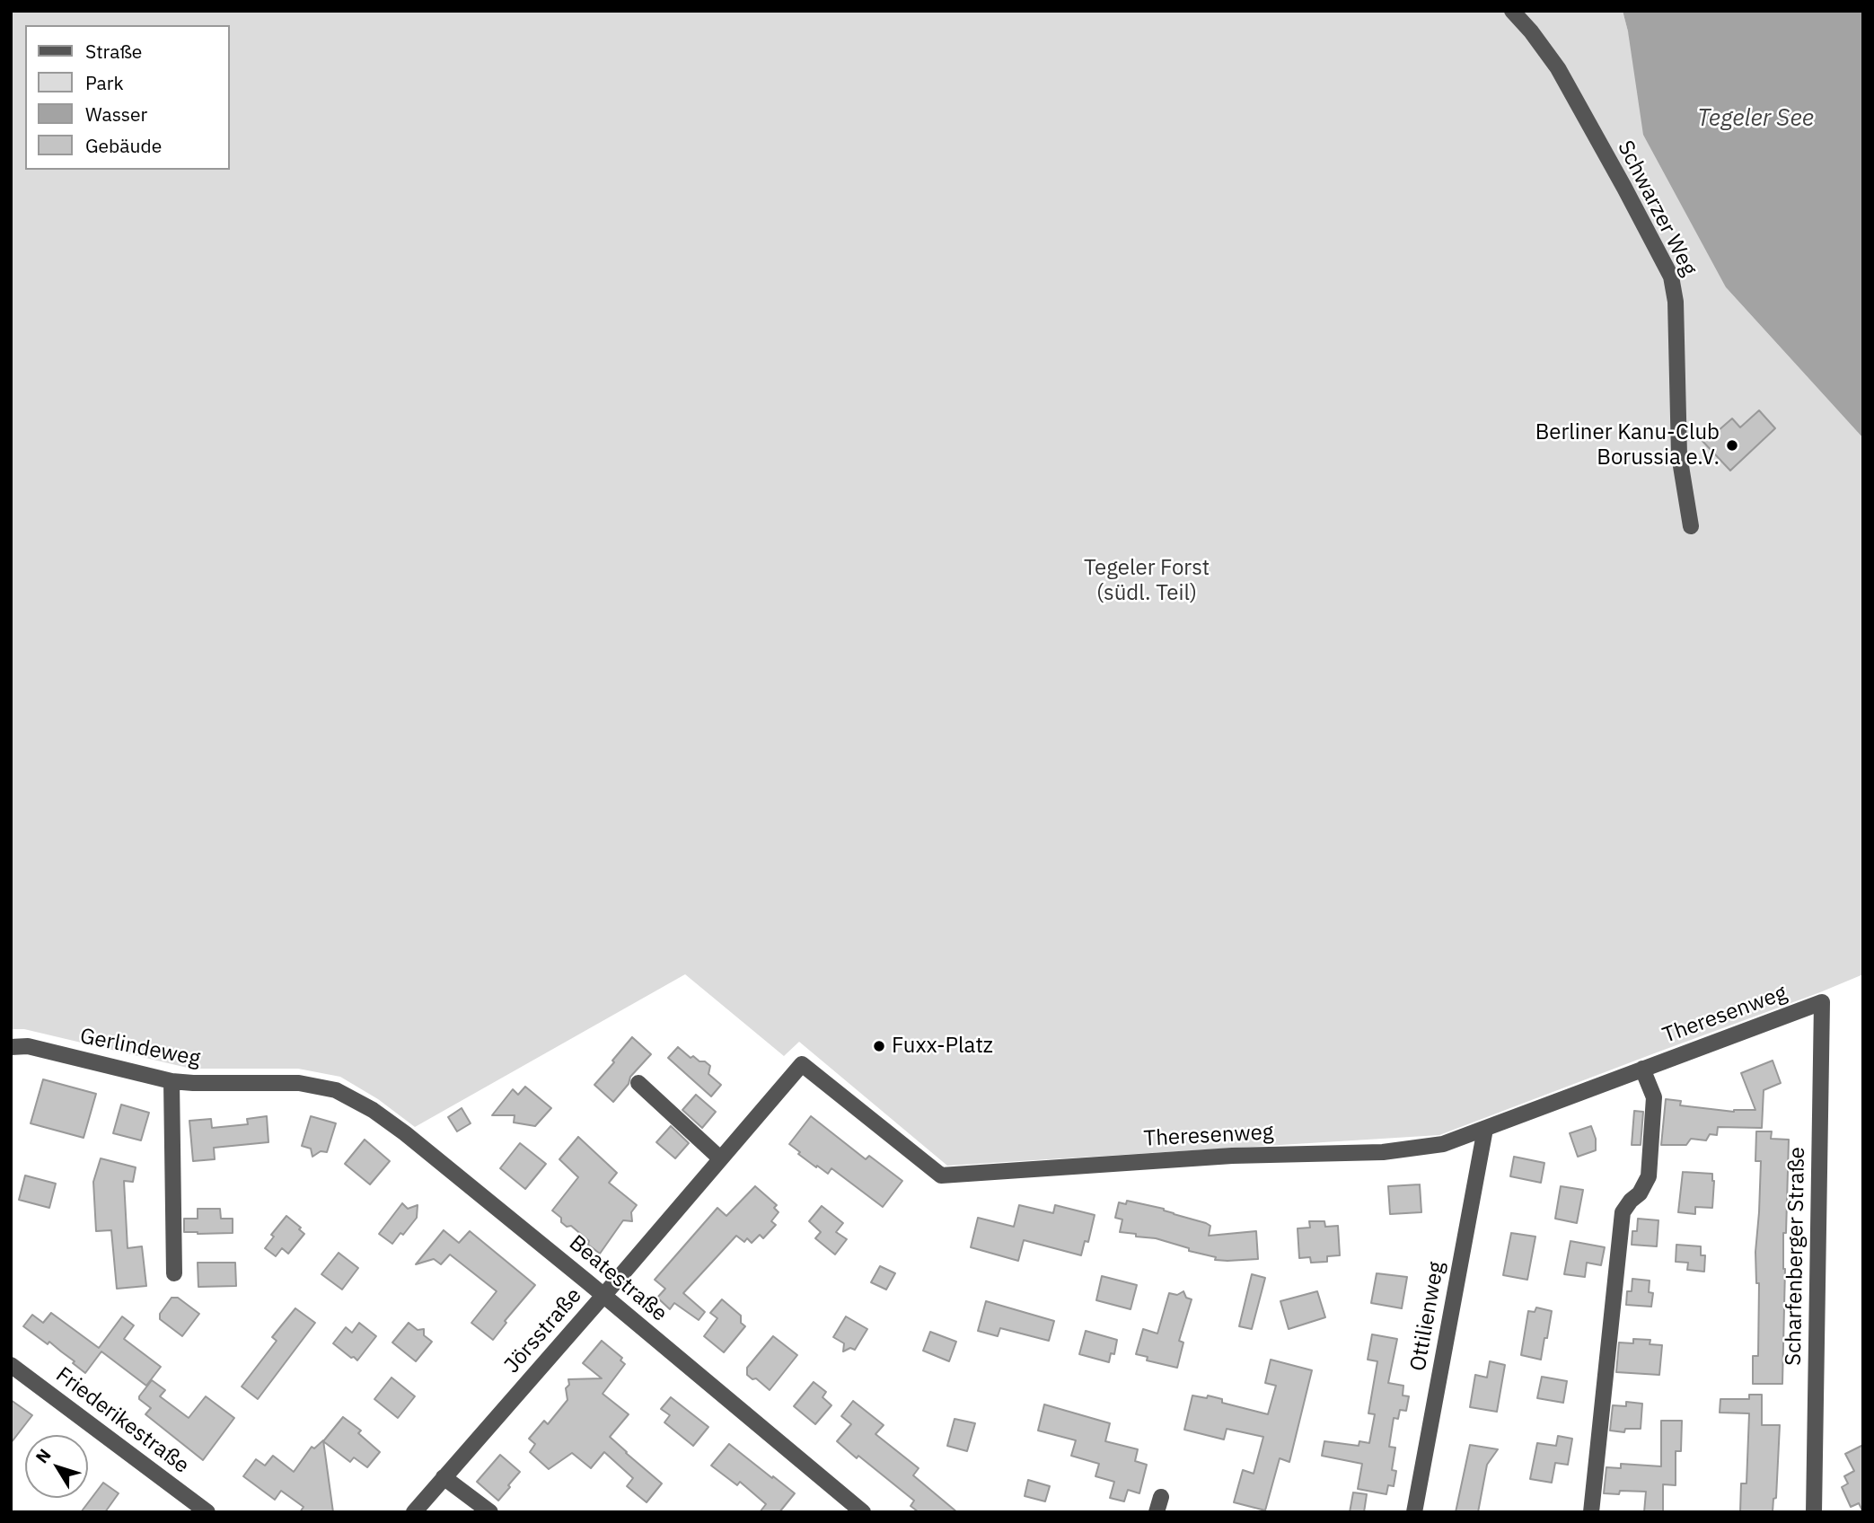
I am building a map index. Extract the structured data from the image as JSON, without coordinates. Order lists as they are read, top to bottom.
{
  "streets": {
    "street": [
      "Schwarzer Weg",
      "Theresenweg",
      "Gerlindeweg",
      "Scharfenberger Straße",
      "Beatestraße",
      "Ottilienweg",
      "Jörsstraße",
      "Friederikestraße"
    ]
  },
  "crossings": [
    ["Theresenweg", "Scharfenberger Straße"],
    ["Theresenweg", "Ottilienweg"],
    ["Theresenweg", "Jörsstraße"],
    ["Gerlindeweg", "Beatestraße"],
    ["Beatestraße", "Jörsstraße"]
  ],
  "water": ["Tegeler See"],
  "parks": ["Tegeler Forst (südl. Teil)"],
  "places": ["Berliner Kanu-Club Borussia e.V.", "Fuxx-Platz"],
  "legend": [
    "Straße",
    "Park",
    "Wasser",
    "Gebäude"
  ],
  "north": "top left"
}
